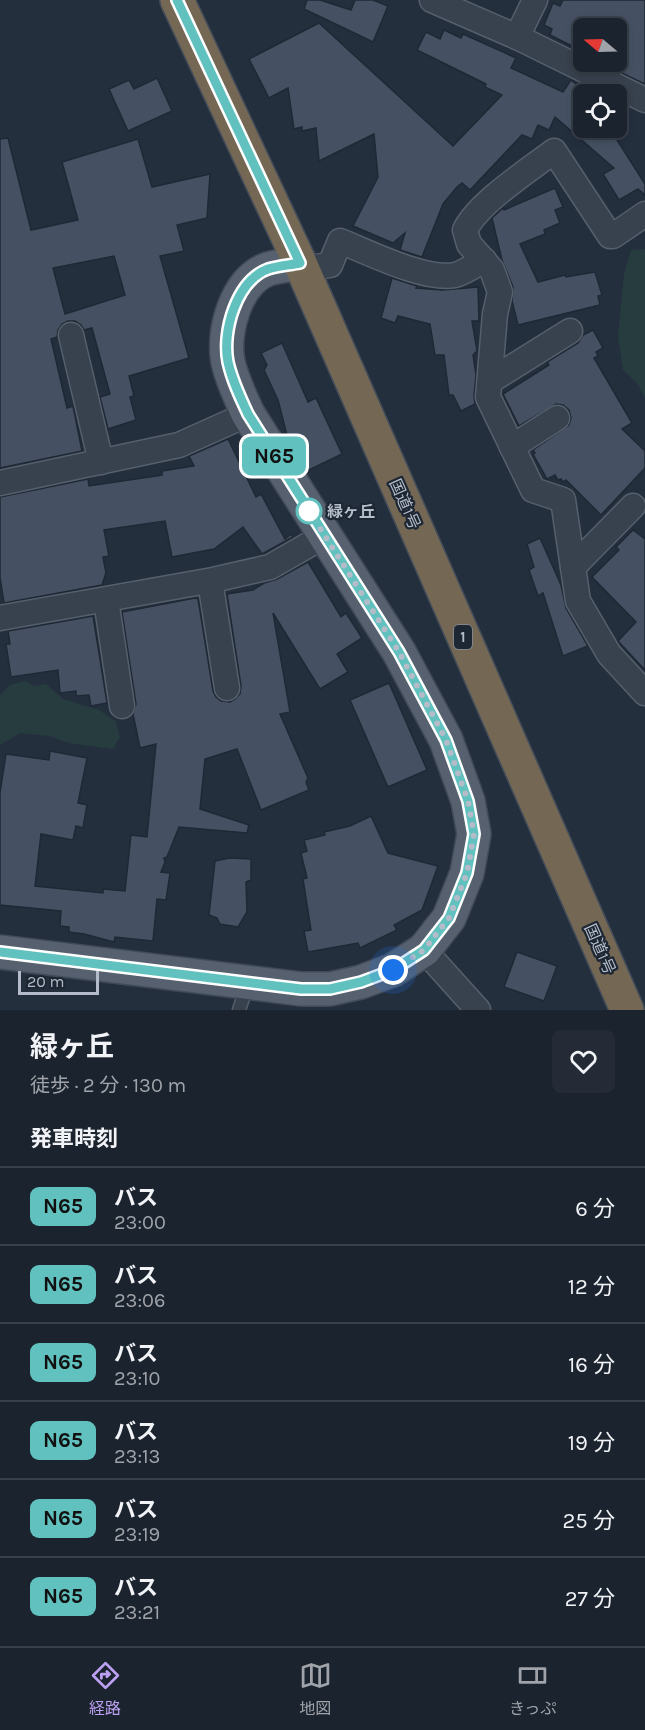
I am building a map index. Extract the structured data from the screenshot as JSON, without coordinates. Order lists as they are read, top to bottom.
{
  "streets": {
    "highway": ["国道1号", "1"]
  },
  "places": ["緑ヶ丘"],
  "lines": ["bus line N65"],
  "scale_bar": "20 m",
  "north": "left",
  "page": {
    "on_map": "N65",
    "scale": "20 m",
    "heading": [
      ["緑ヶ丘", "徒歩 · 2 分 · 130 m"],
      "発車時刻"
    ],
    "list": [
      {
        "mark": "N65",
        "name": "バス",
        "note": "23:00",
        "value": "6 分"
      },
      {
        "mark": "N65",
        "name": "バス",
        "note": "23:06",
        "value": "12 分"
      },
      {
        "mark": "N65",
        "name": "バス",
        "note": "23:10",
        "value": "16 分"
      },
      {
        "mark": "N65",
        "name": "バス",
        "note": "23:13",
        "value": "19 分"
      },
      {
        "mark": "N65",
        "name": "バス",
        "note": "23:19",
        "value": "25 分"
      },
      {
        "mark": "N65",
        "name": "バス",
        "note": "23:21",
        "value": "27 分"
      }
    ],
    "tabs": ["経路", "地図", "きっぷ"]
  }
}
